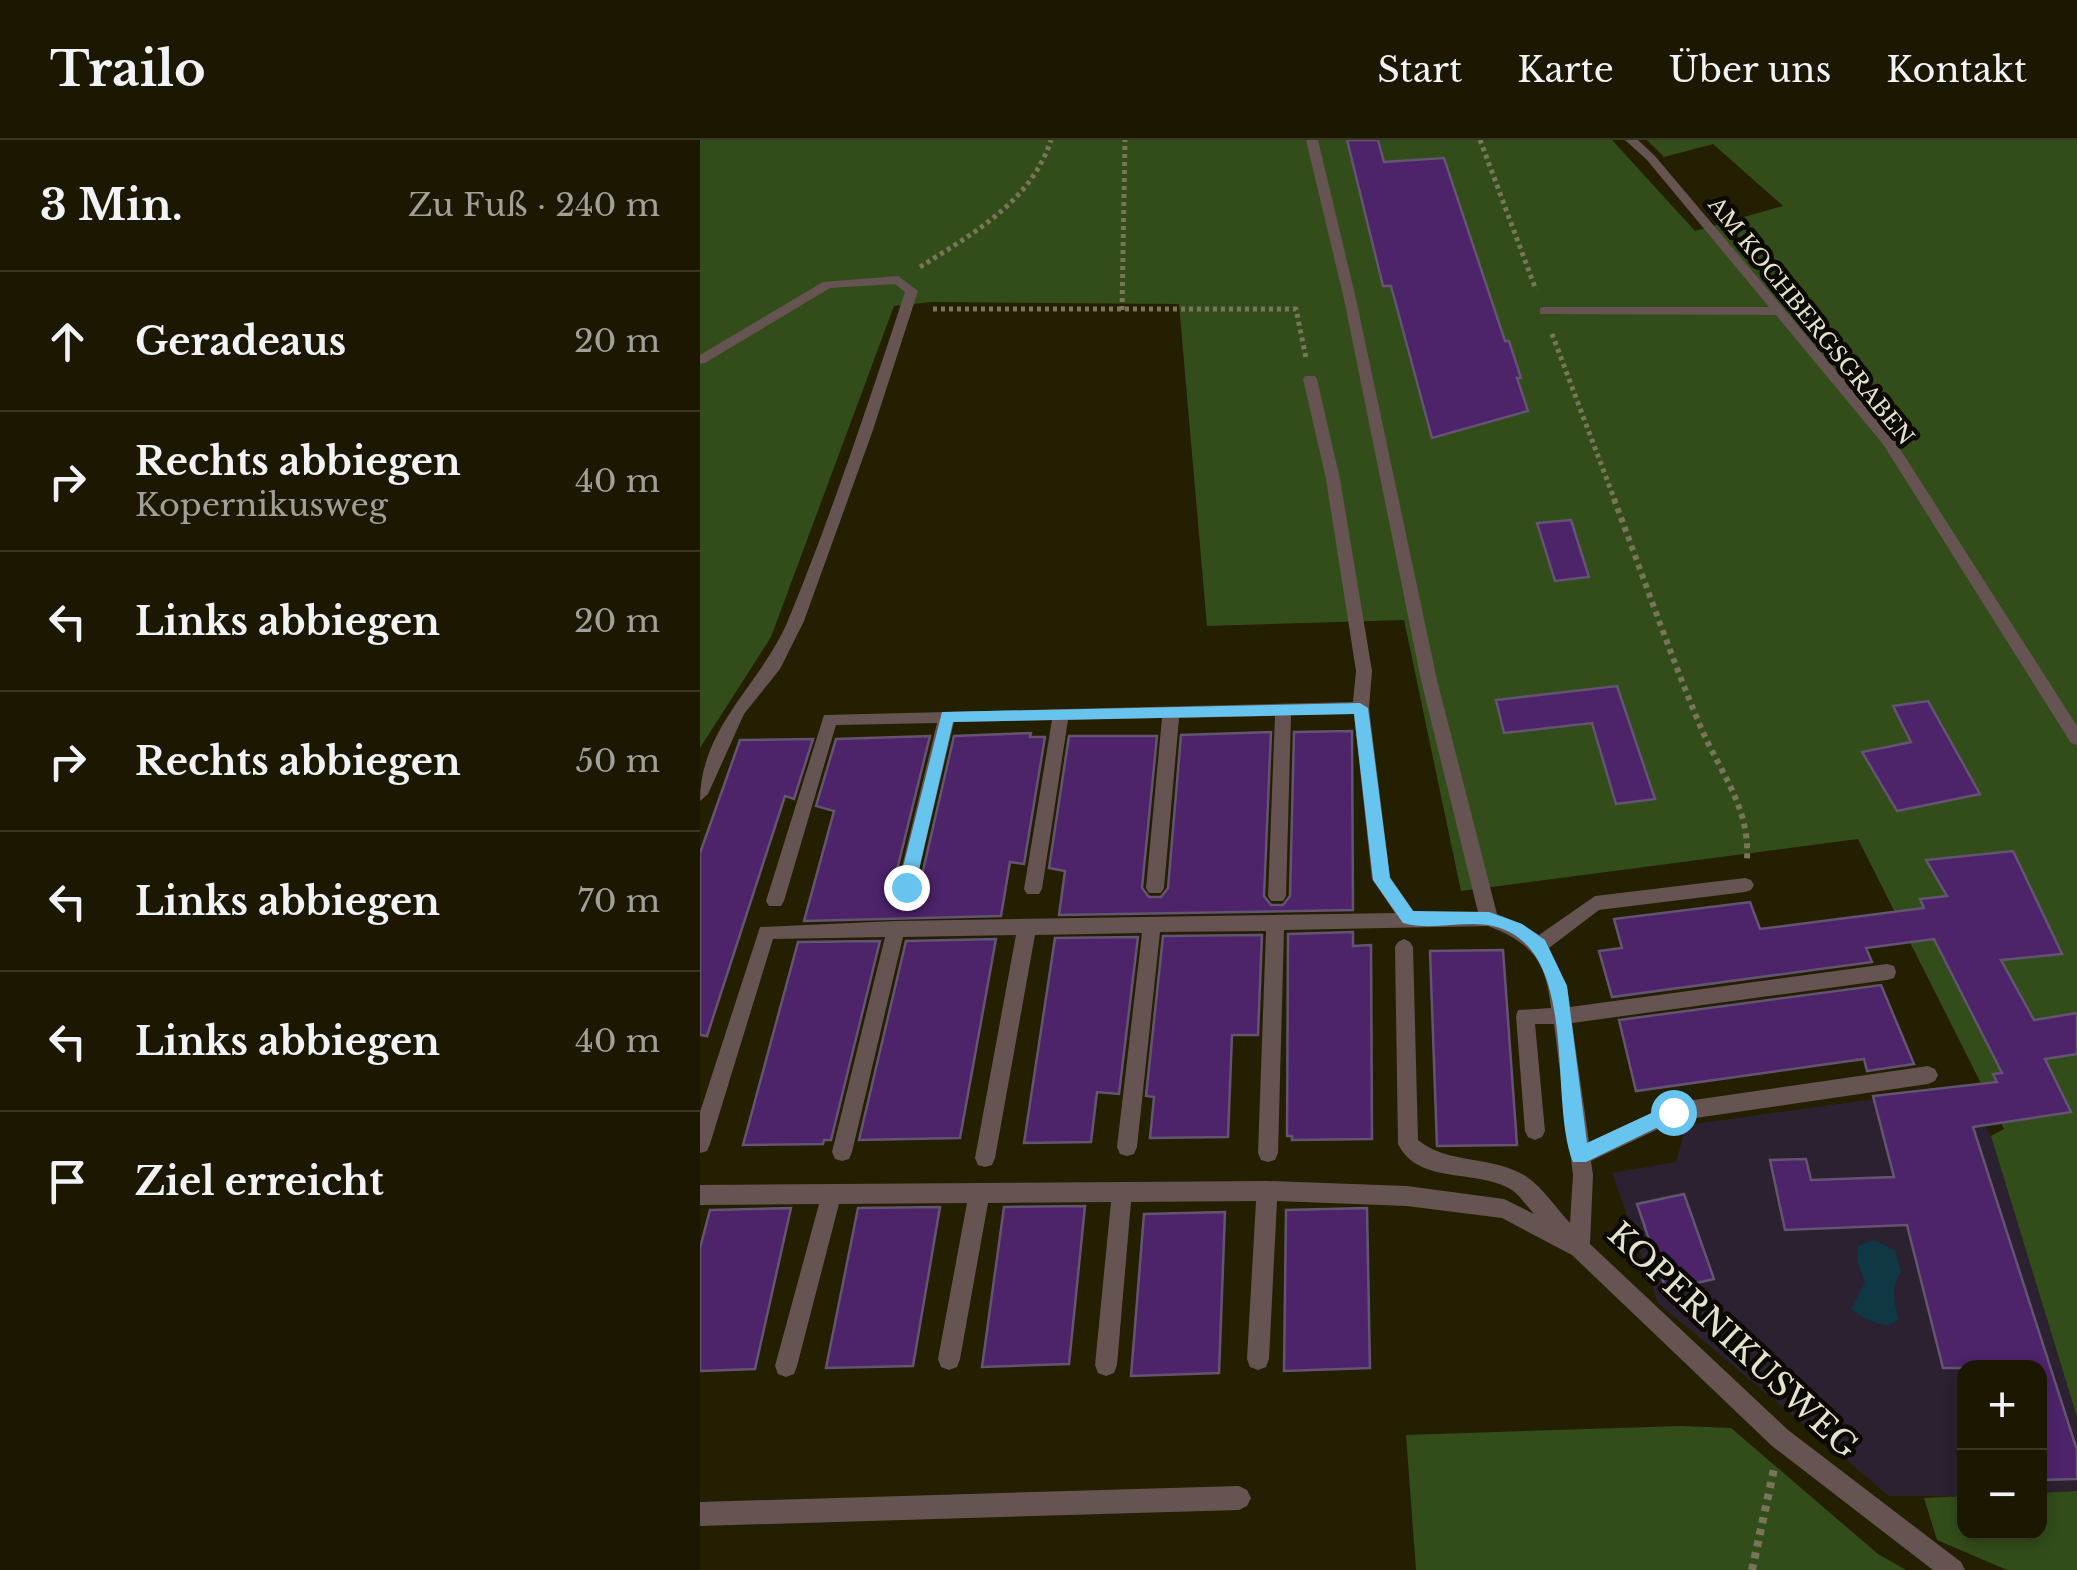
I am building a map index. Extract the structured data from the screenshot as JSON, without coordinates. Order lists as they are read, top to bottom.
{
  "streets": {
    "lane": ["AM KOCHBERGSGRABEN", "KOPERNIKUSWEG"]
  },
  "page": {
    "header": "Trailo",
    "nav": [
      "Start",
      "Karte",
      "Über uns",
      "Kontakt"
    ],
    "heading": ["3 Min.", "Zu Fuß · 240 m"],
    "list": [
      ["Geradeaus", "20 m"],
      ["Rechts abbiegen", "Kopernikusweg", "40 m"],
      ["Links abbiegen", "20 m"],
      ["Rechts abbiegen", "50 m"],
      ["Links abbiegen", "70 m"],
      ["Links abbiegen", "40 m"],
      "Ziel erreicht"
    ],
    "map_buttons": ["+", "−"]
  }
}
